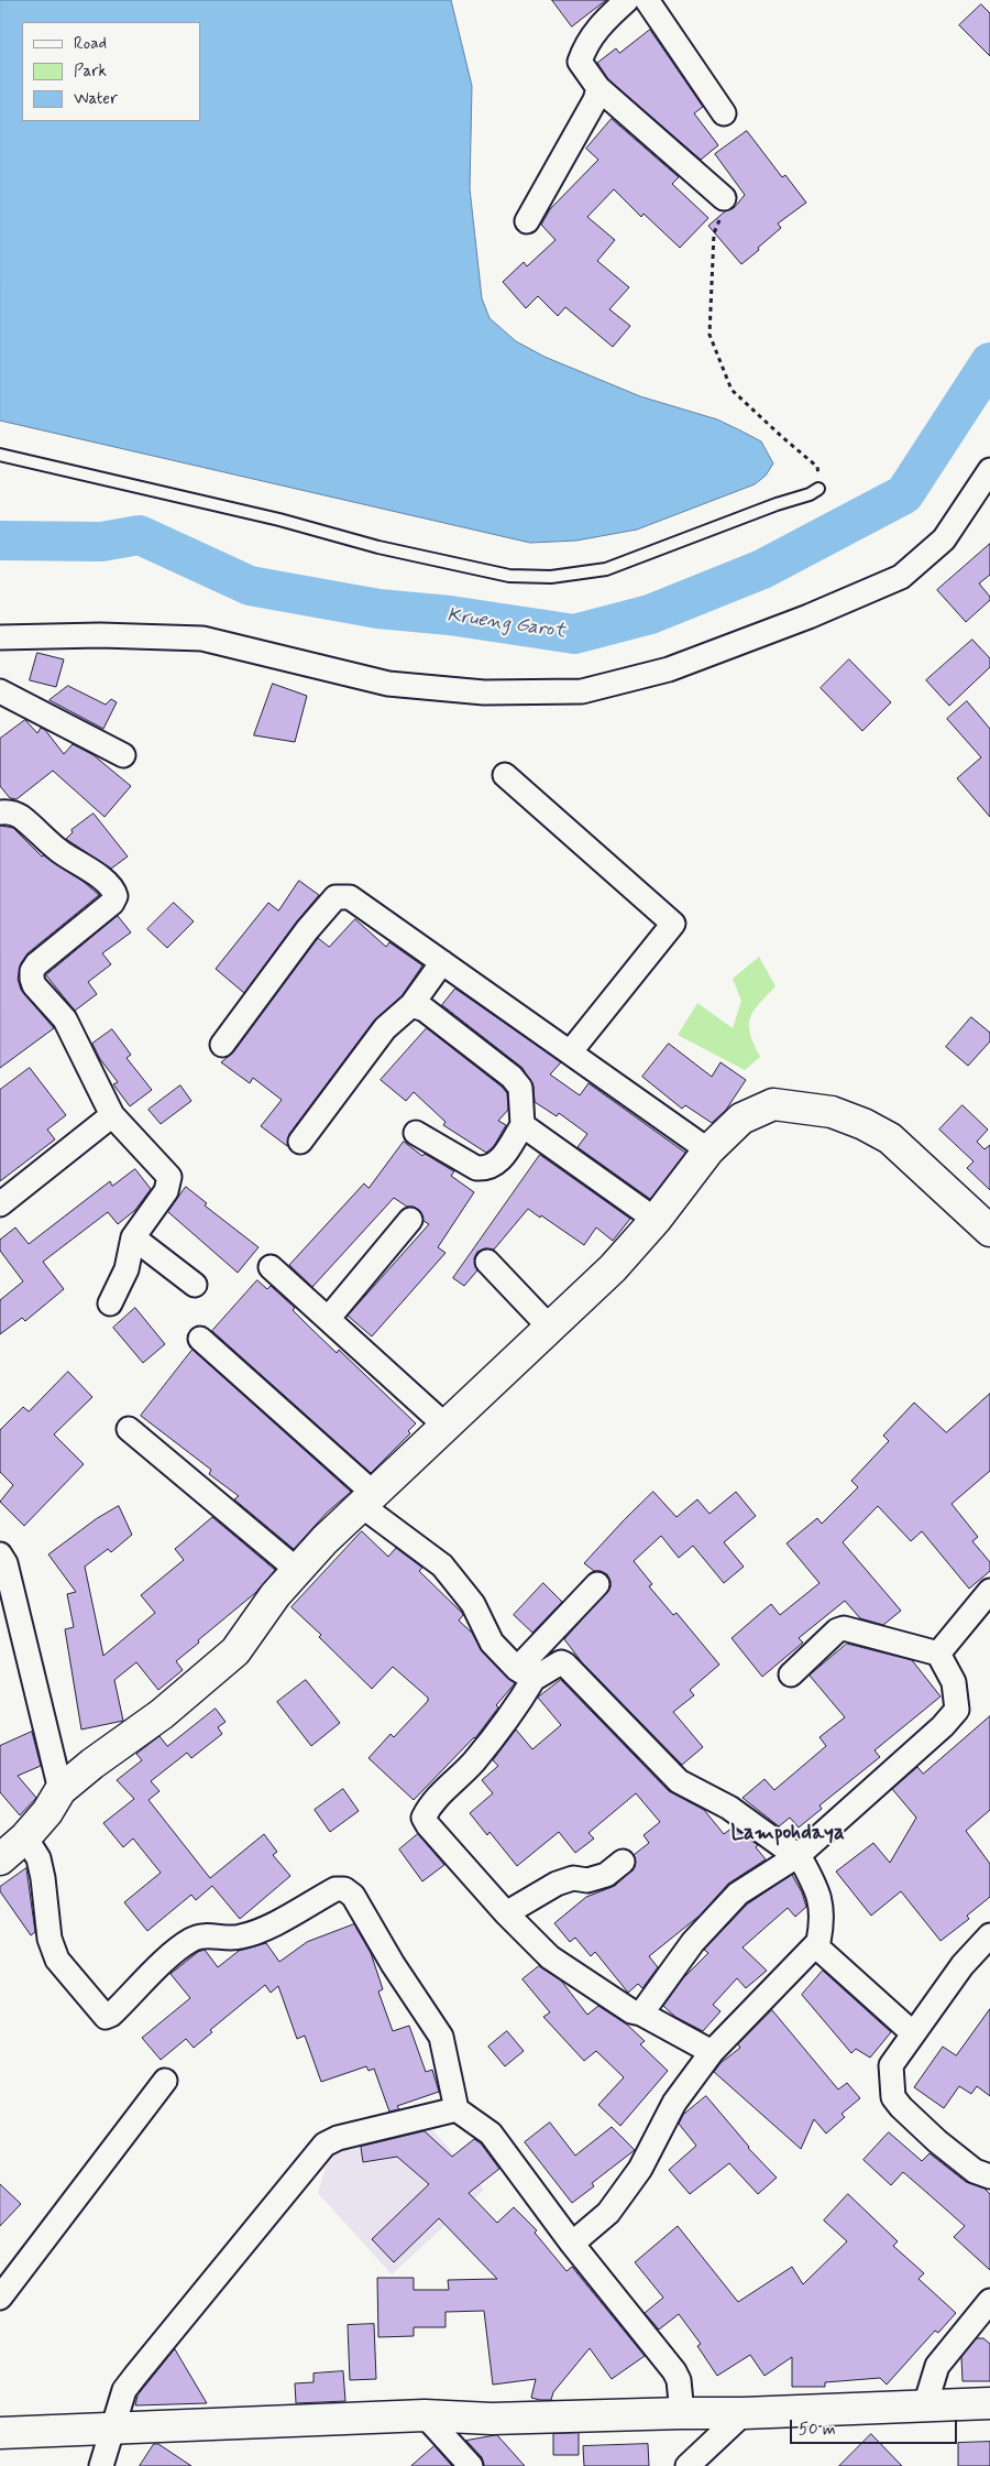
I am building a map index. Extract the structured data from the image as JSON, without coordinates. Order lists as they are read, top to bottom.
{
  "districts": ["Lampohdaya"],
  "water": ["Krueng Garot"],
  "legend": ["Road", "Park", "Water"],
  "scale_bar": "50 m"
}
